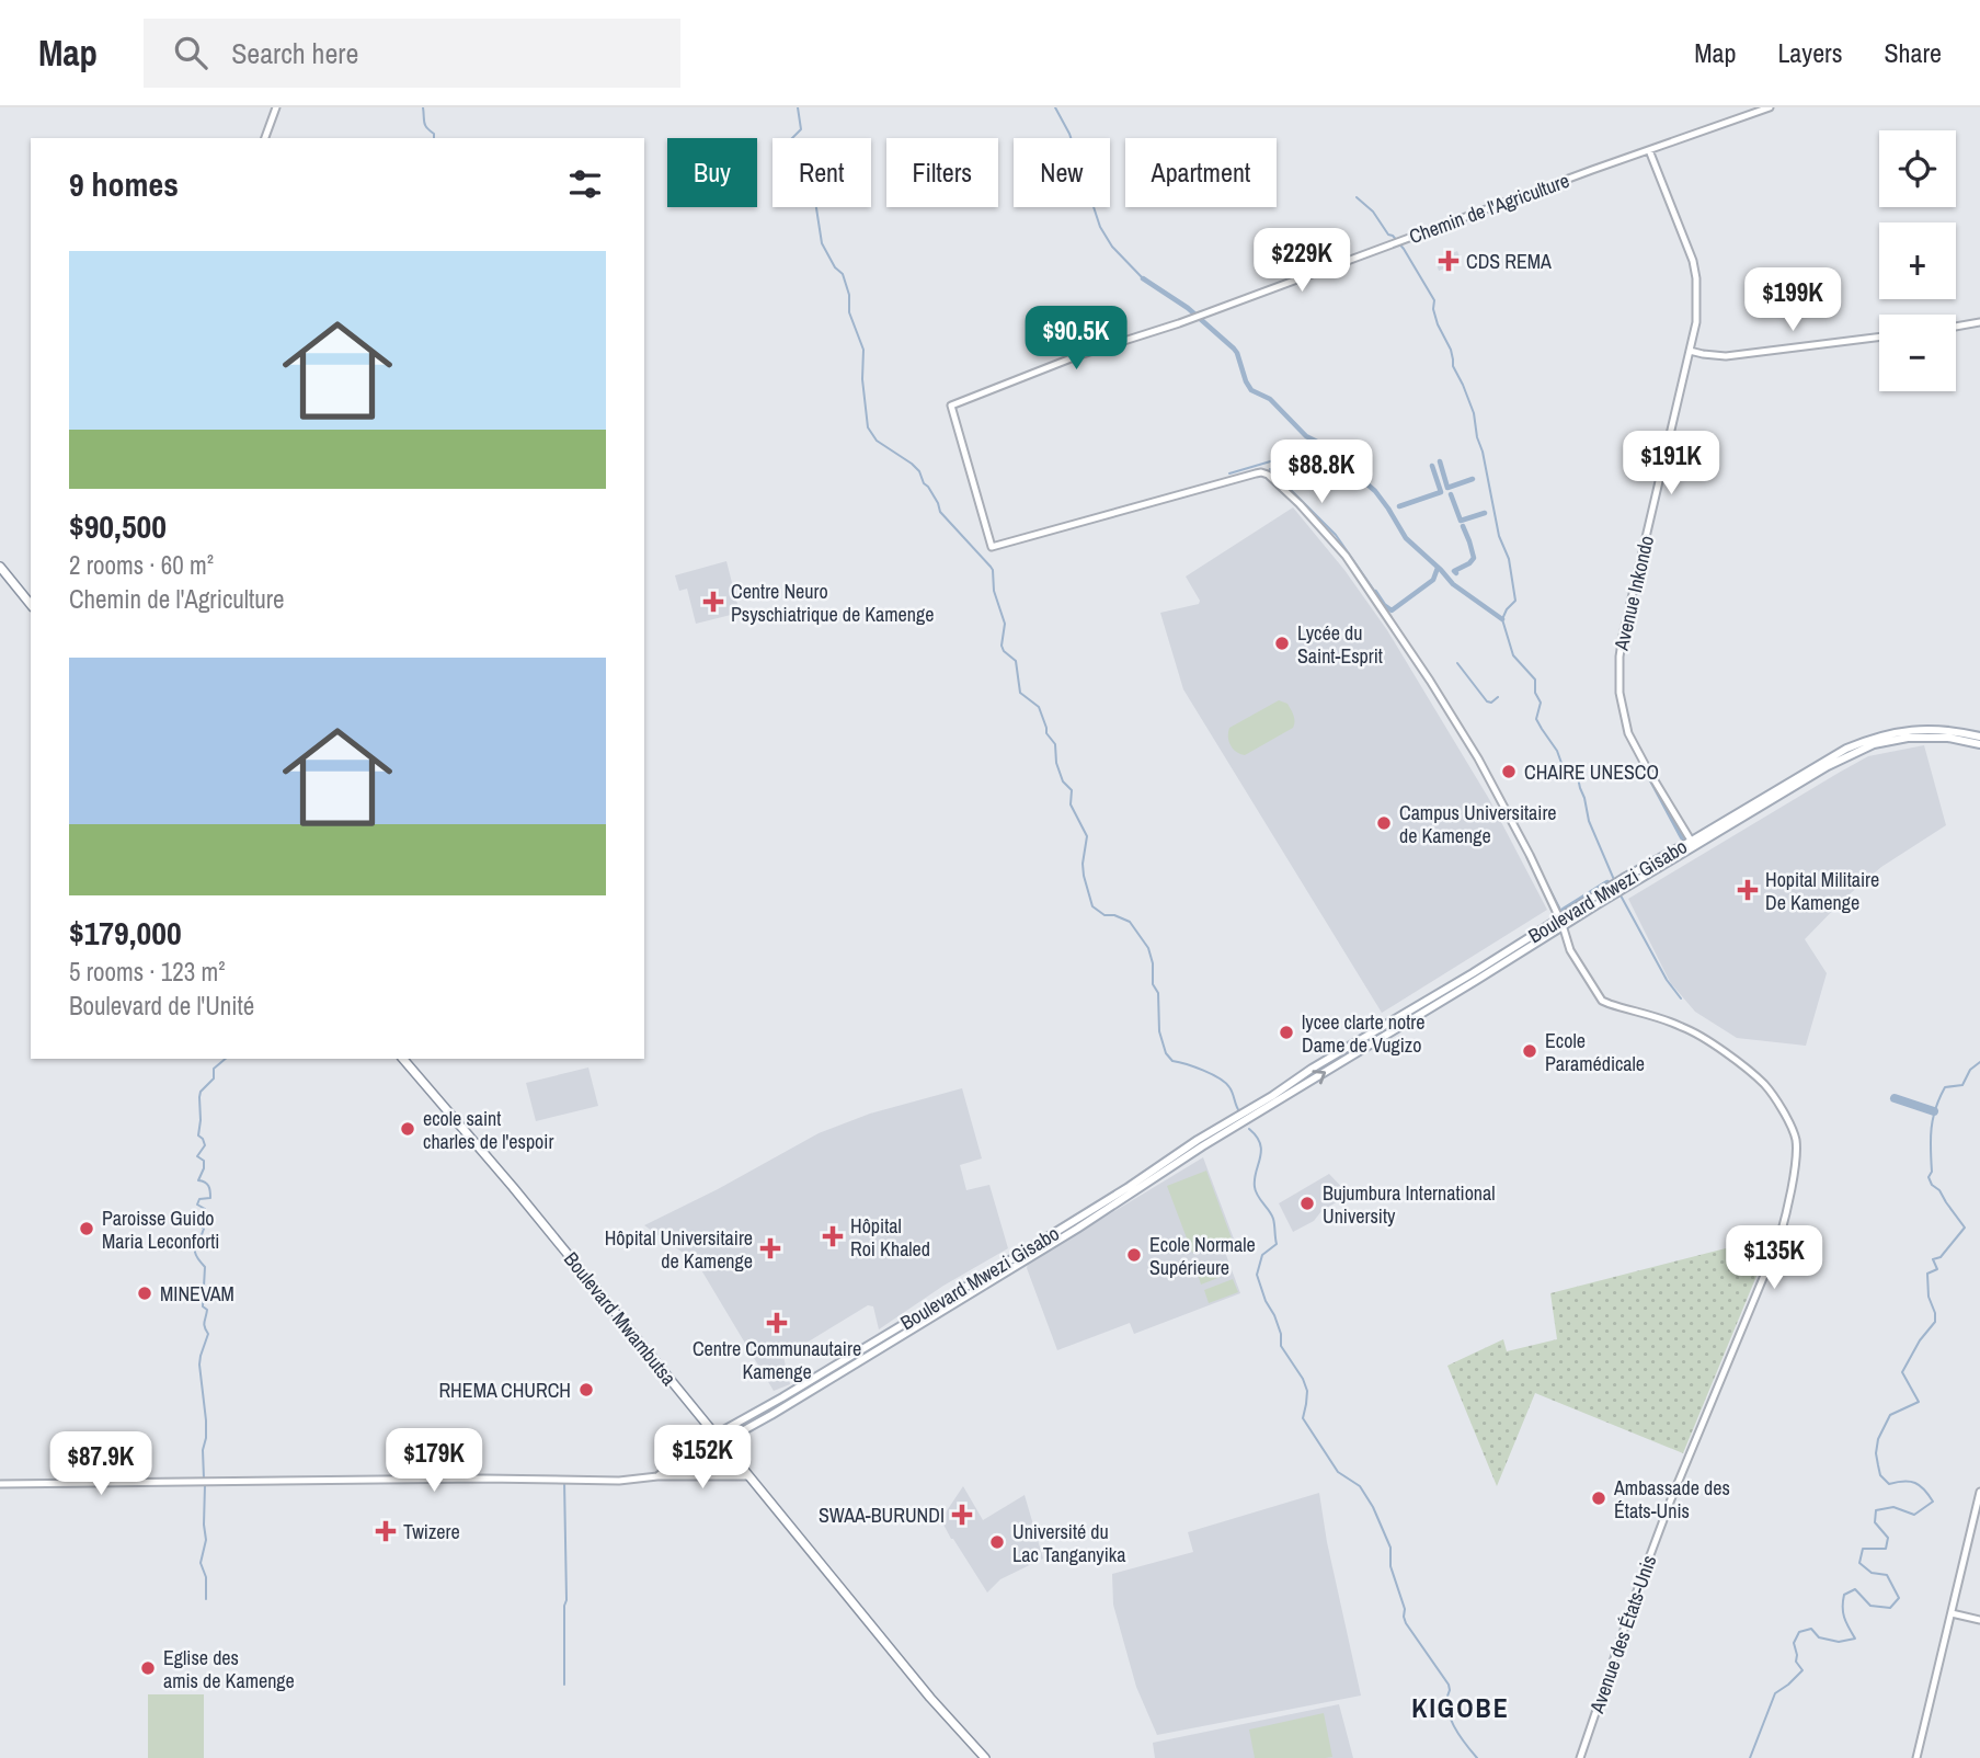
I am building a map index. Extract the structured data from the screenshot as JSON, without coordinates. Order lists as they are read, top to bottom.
{
  "streets": {
    "highway": ["Boulevard Mwambutsa"],
    "main road": ["Boulevard Mwezi Gisabo"],
    "street": ["Chemin de l'Agriculture", "Avenue Inkondo", "Avenue des États-Unis"]
  },
  "crossings": [
    ["Chemin de l'Agriculture", "Avenue Inkondo"],
    ["Chemin de l'Agriculture", "Avenue des États-Unis"],
    ["Avenue Inkondo", "Boulevard Mwezi Gisabo"],
    ["Boulevard Mwezi Gisabo", "Boulevard Mwambutsa"],
    ["Boulevard Mwezi Gisabo", "Avenue des États-Unis"]
  ],
  "districts": ["KIGOBE"],
  "places": {
    "health": [
      "CDS REMA",
      "Centre Neuro Psyschiatrique de Kamenge",
      "Hopital Militaire De Kamenge",
      "Hôpital Roi Khaled",
      "Hôpital Universitaire de Kamenge",
      "Centre Communautaire Kamenge",
      "SWAA-BURUNDI",
      "Twizere"
    ],
    "other": [
      "Lycée du Saint-Esprit",
      "CHAIRE UNESCO",
      "Campus Universitaire de Kamenge",
      "lycee clarte notre Dame de Vugizo",
      "Ecole Paramédicale",
      "ecole saint charles de l'espoir",
      "Bujumbura International University",
      "Paroisse Guido Maria Leconforti",
      "Ecole Normale Supérieure",
      "MINEVAM",
      "RHEMA CHURCH",
      "Ambassade des États-Unis",
      "Université du Lac Tanganyika",
      "Eglise des amis de Kamenge"
    ]
  },
  "page": {
    "header": "Map",
    "search": "Search here",
    "nav": ["Map", "Layers", "Share"],
    "map_buttons": ["+", "−"],
    "chip": [
      "Buy",
      "Rent",
      "Filters",
      "New",
      "Apartment"
    ],
    "heading": "9 homes",
    "price": [
      "$229K",
      "$199K",
      "$90.5K",
      "$191K",
      "$88.8K",
      "$135K",
      "$152K",
      "$179K",
      "$87.9K"
    ],
    "list": [
      {
        "name": "$90,500",
        "note": "2 rooms · 60 m² · Chemin de l'Agriculture"
      },
      {
        "name": "$179,000",
        "note": "5 rooms · 123 m² · Boulevard de l'Unité"
      }
    ]
  }
}
